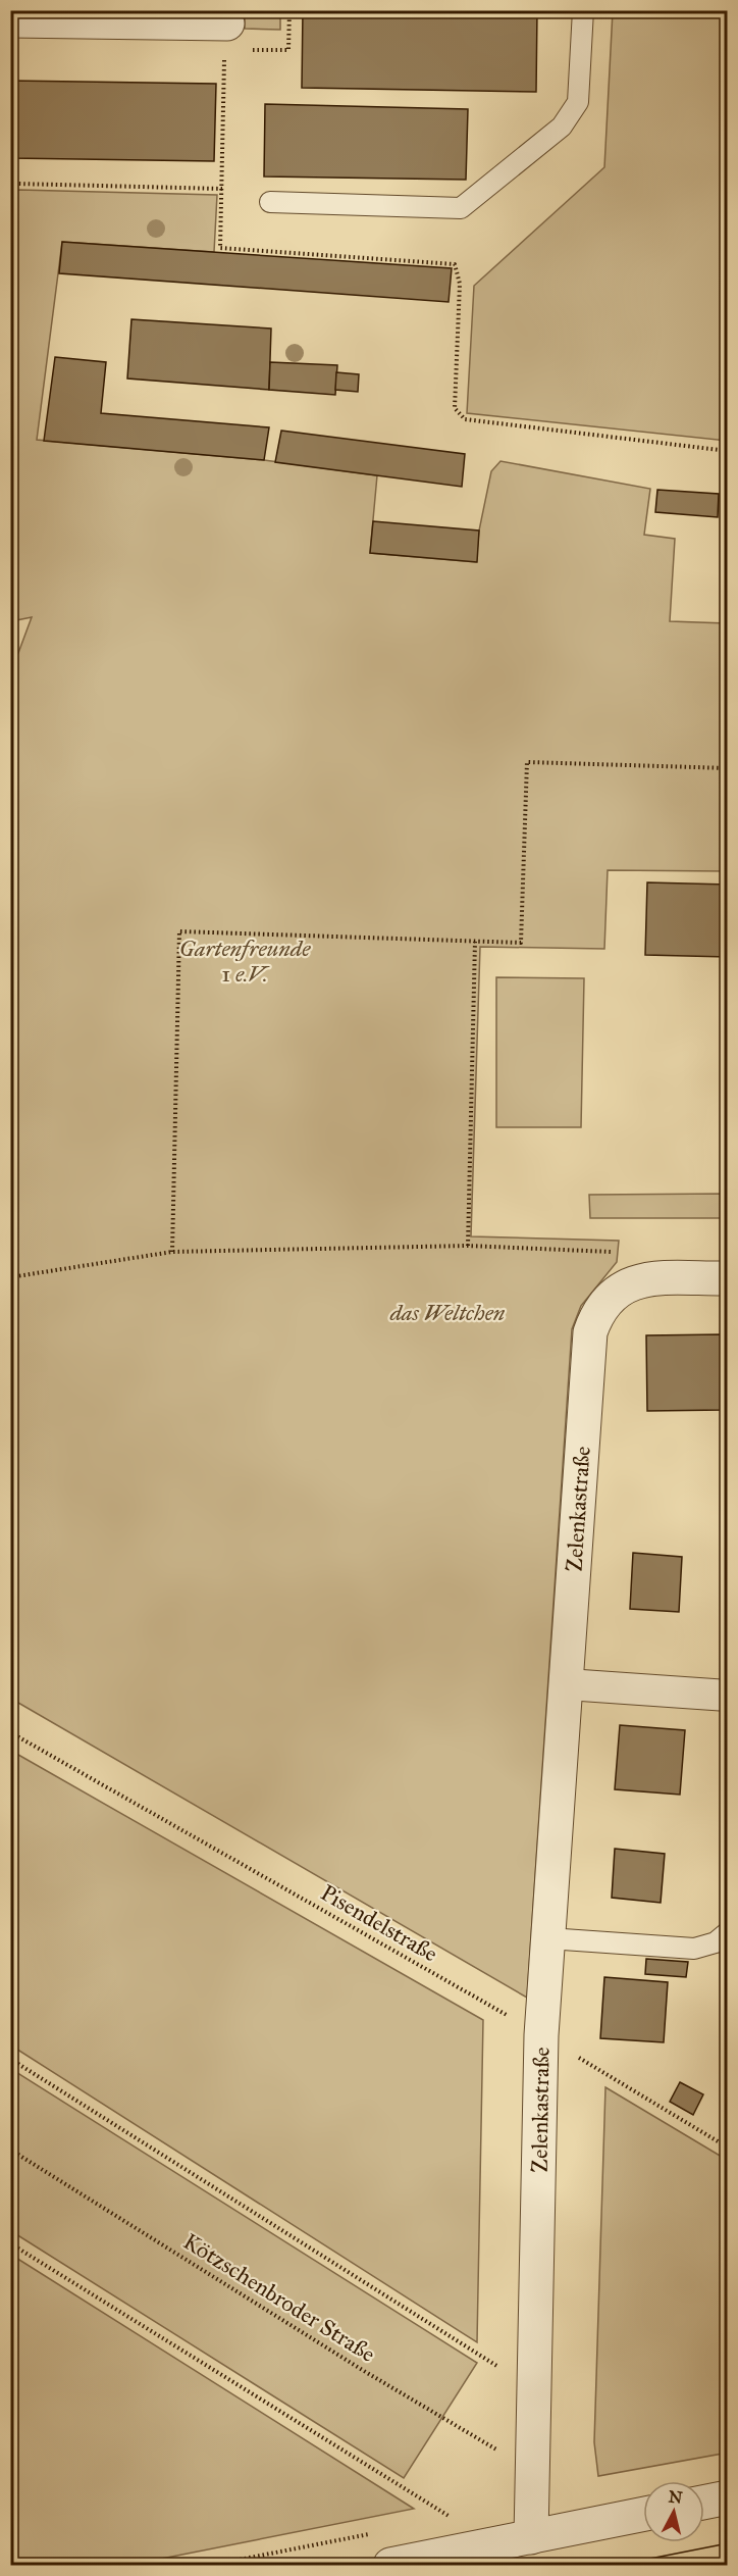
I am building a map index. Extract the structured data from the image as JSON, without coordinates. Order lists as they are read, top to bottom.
{
  "streets": {
    "street": ["Zelenkastraße"],
    "path": ["Pisendelstraße", "Kötzschenbroder Straße"]
  },
  "crossings": [
    ["Zelenkastraße", "Pisendelstraße"],
    ["Zelenkastraße", "Kötzschenbroder Straße"]
  ],
  "parks": ["Gartenfreunde 1 e.V.", "das Weltchen"],
  "north": "top"
}
